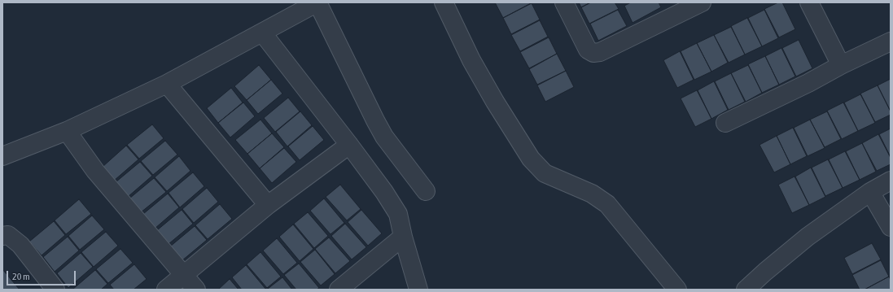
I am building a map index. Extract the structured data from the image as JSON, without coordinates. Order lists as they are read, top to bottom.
{
  "scale_bar": "20 m"
}
